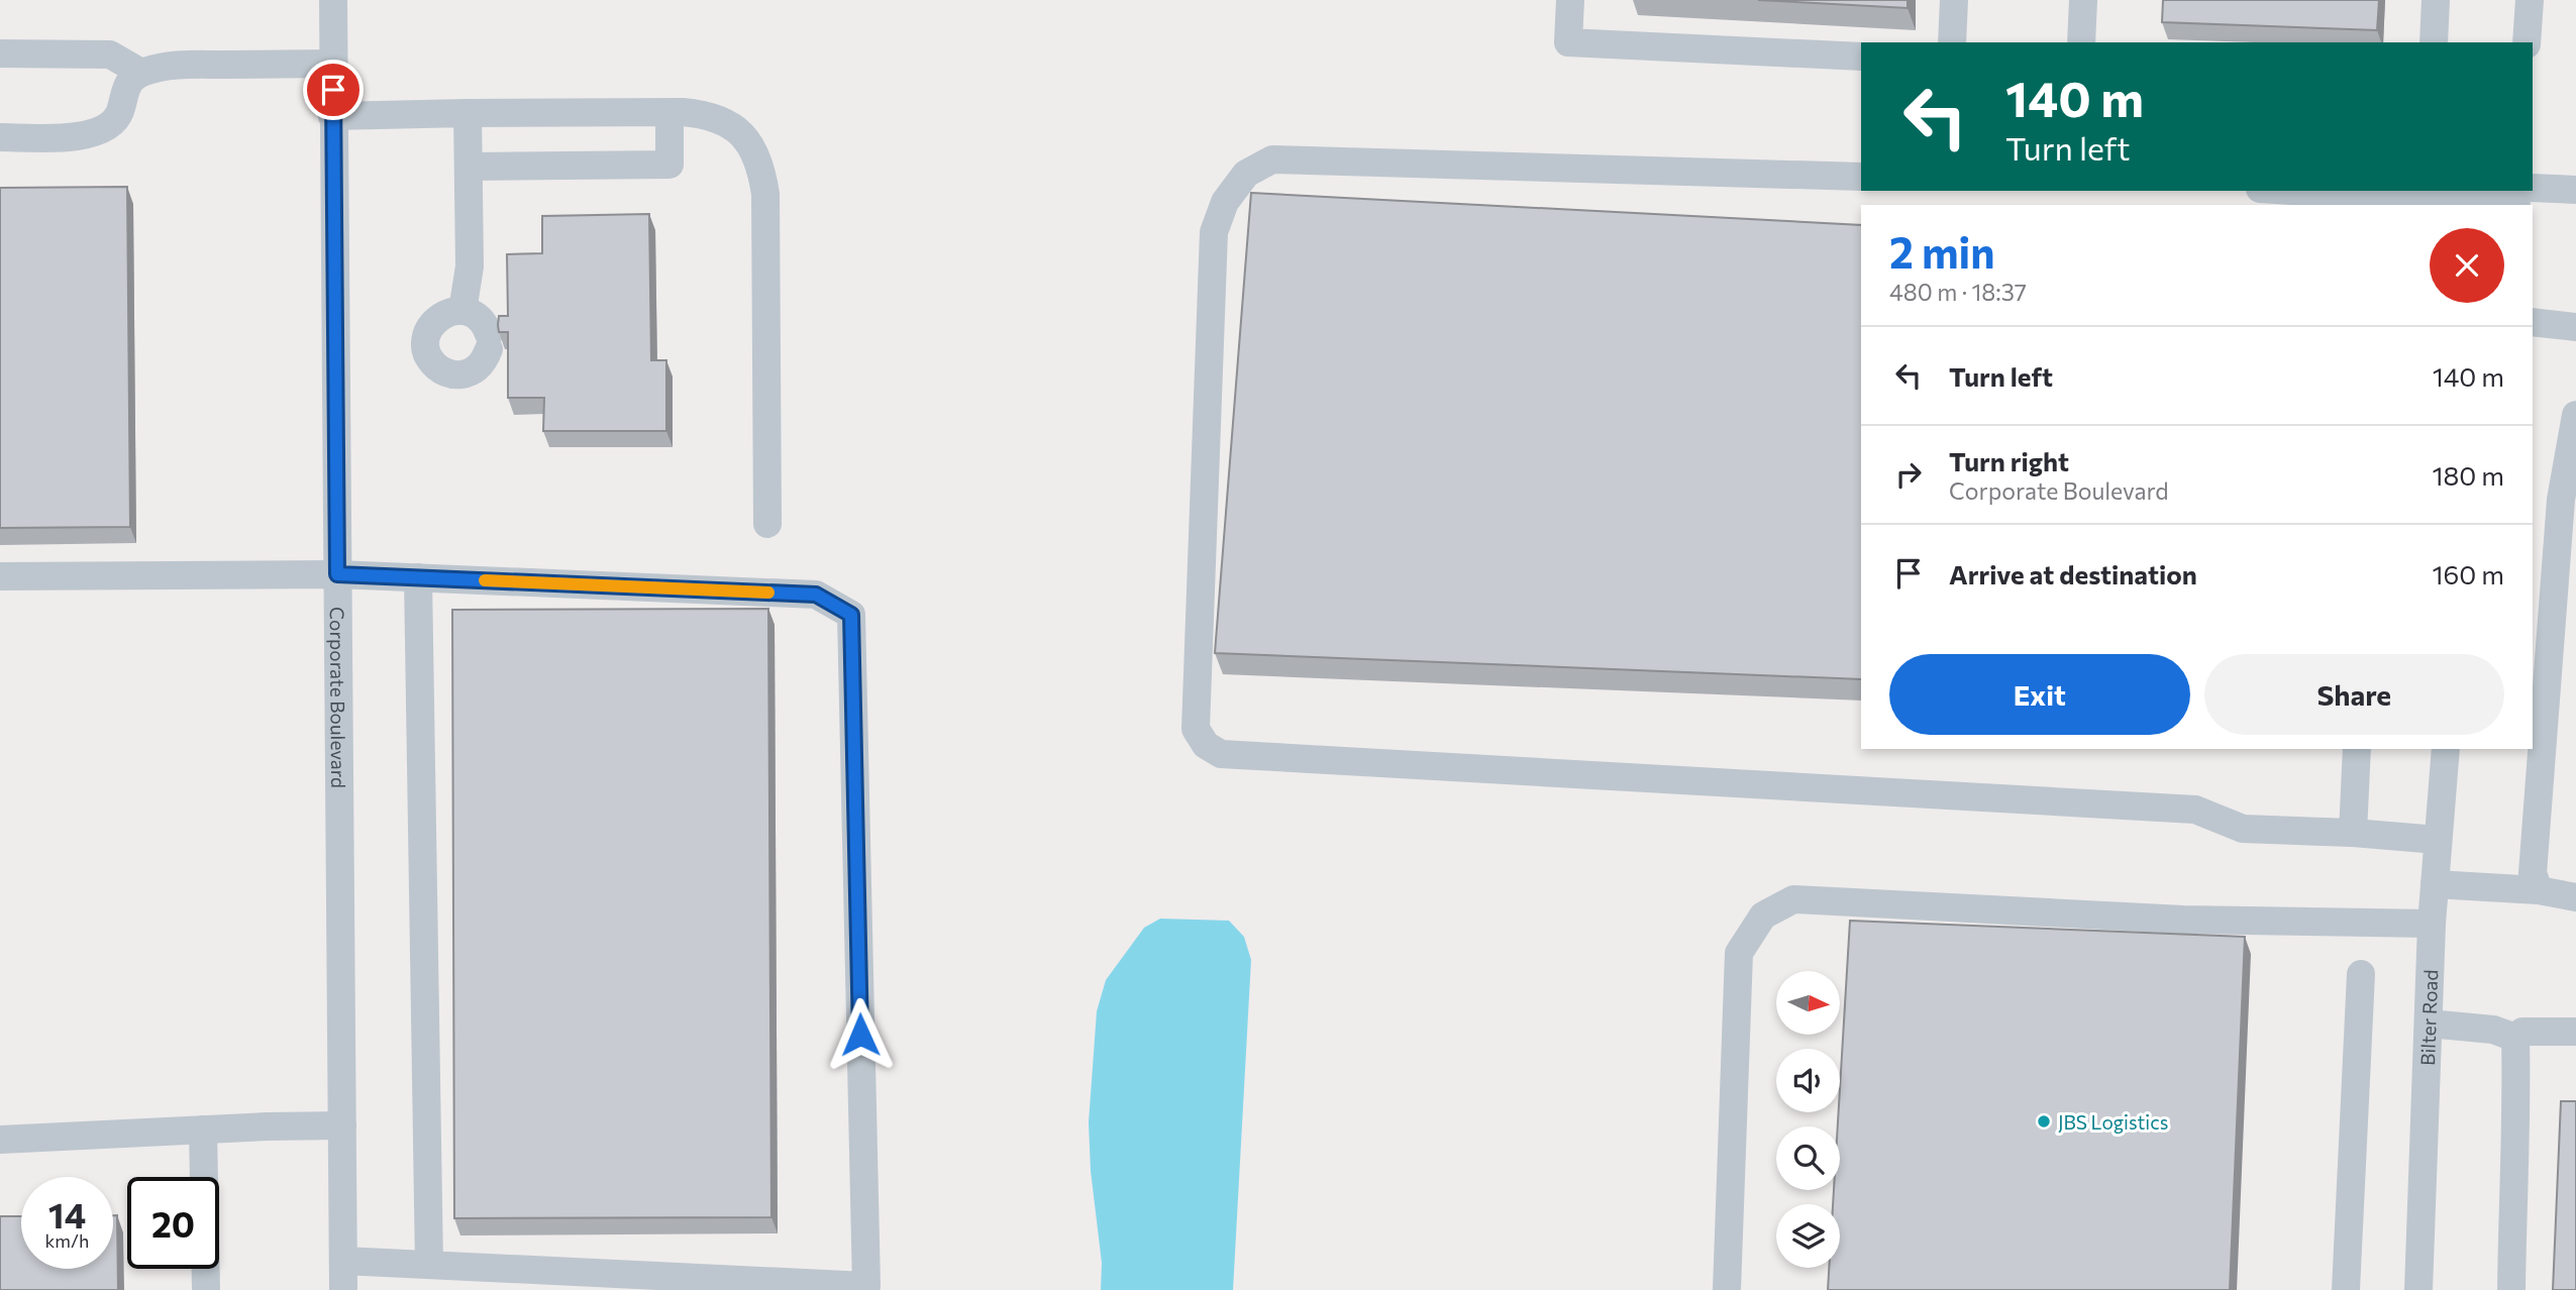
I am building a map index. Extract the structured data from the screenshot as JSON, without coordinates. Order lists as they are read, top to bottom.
{
  "streets": {
    "street": ["Corporate Boulevard", "Bilter Road"]
  },
  "places": ["JBS Logistics"],
  "north": "right",
  "page": {
    "turn": ["140 m", "Turn left"],
    "heading": ["2 min", "480 m · 18:37"],
    "list": [
      {
        "name": "Turn left",
        "value": "140 m"
      },
      {
        "name": "Turn right",
        "note": "Corporate Boulevard",
        "value": "180 m"
      },
      {
        "name": "Arrive at destination",
        "value": "160 m"
      }
    ],
    "buttons": ["Exit", "Share"],
    "speed": "14 km/h",
    "limit": "20"
  }
}
